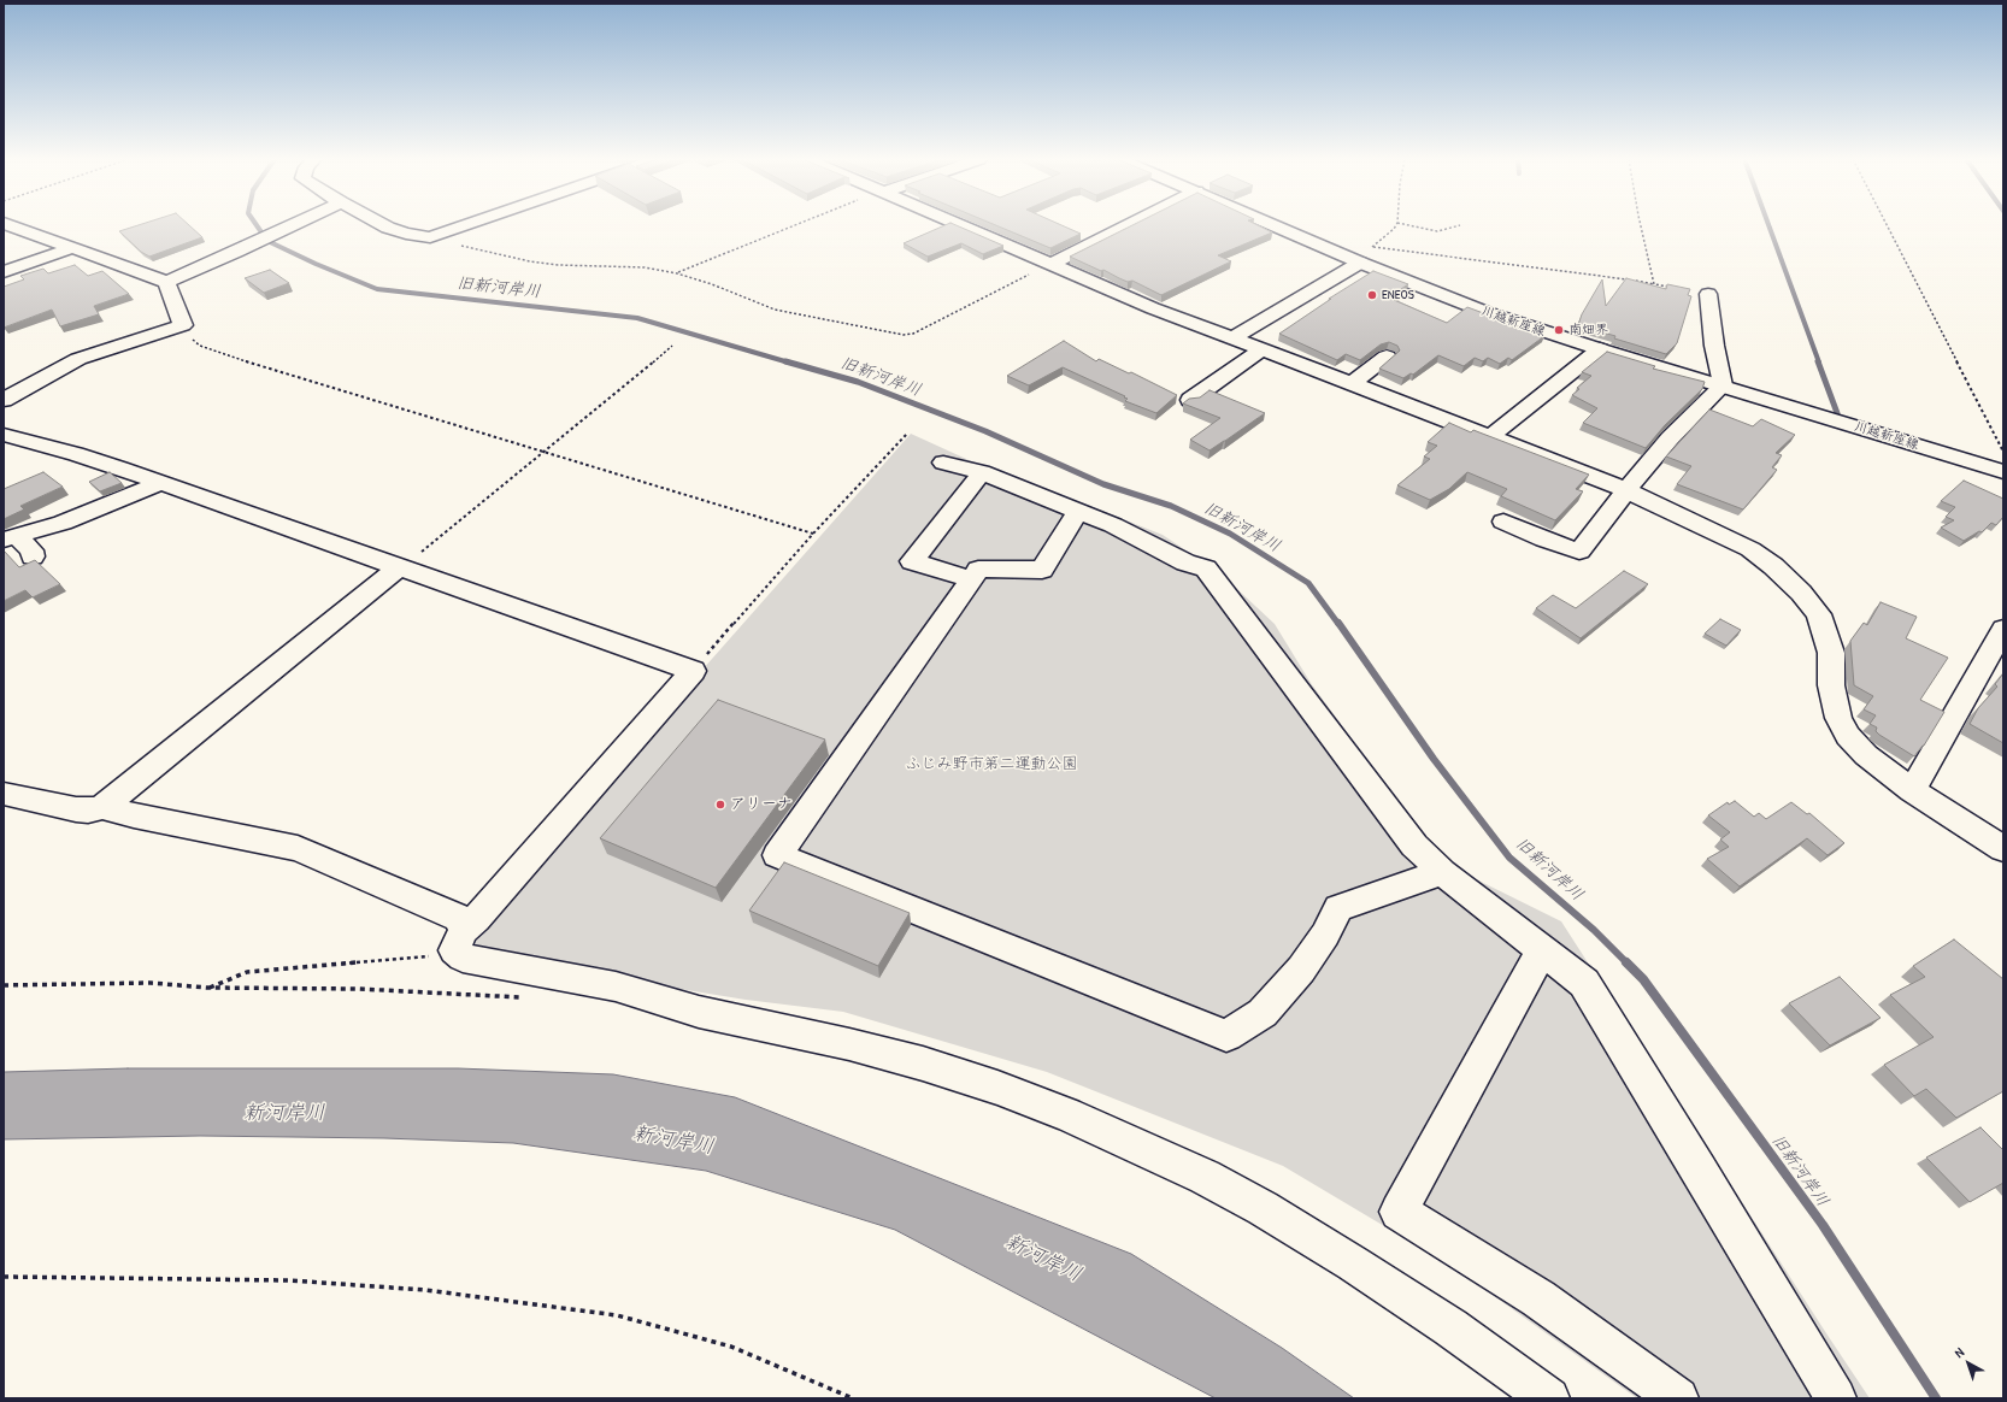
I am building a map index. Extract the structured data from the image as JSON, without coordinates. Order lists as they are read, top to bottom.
{
  "streets": {
    "street": ["川越新座線"]
  },
  "water": ["旧新河岸川", "新河岸川"],
  "parks": ["ふじみ野市第二運動公園"],
  "places": ["ENEOS", "南畑界", "アリーナ"],
  "north": "top left"
}
